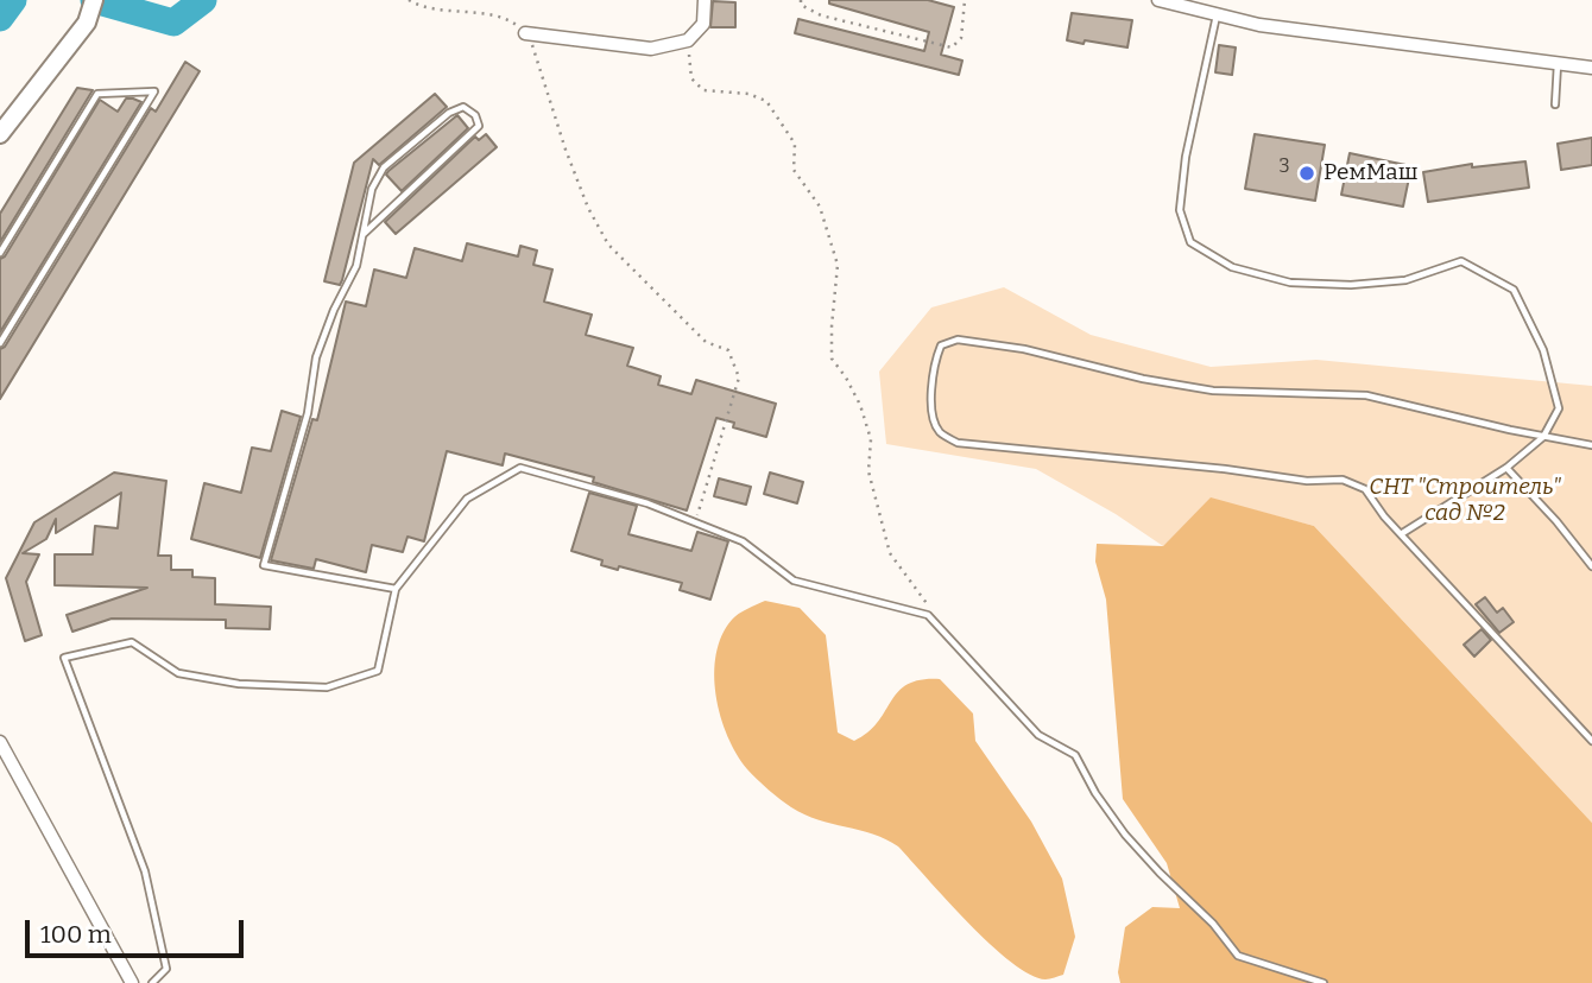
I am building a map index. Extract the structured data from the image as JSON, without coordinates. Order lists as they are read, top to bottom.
{
  "parks": ["СНТ \"Строитель\" сад №2"],
  "places": ["РемМаш"],
  "house_numbers": ["3"],
  "scale_bar": "100 m"
}
